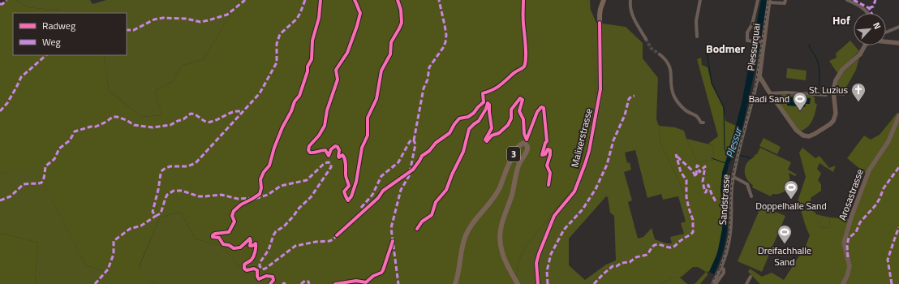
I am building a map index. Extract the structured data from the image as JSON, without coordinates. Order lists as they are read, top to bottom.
{
  "streets": {
    "main road": [
      "Plessurquai",
      "Malixerstrasse",
      "3",
      "Arosastrasse"
    ],
    "street": ["Sandstrasse"]
  },
  "crossings": [
    ["Plessurquai", "Sandstrasse"]
  ],
  "districts": ["Hof", "Bodmer"],
  "water": ["Plessur"],
  "places": {
    "church": ["St. Luzius"],
    "sports": ["Badi Sand", "Doppelhalle Sand", "Dreifachhalle Sand"]
  },
  "legend": ["Radweg", "Weg"],
  "north": "top right"
}
